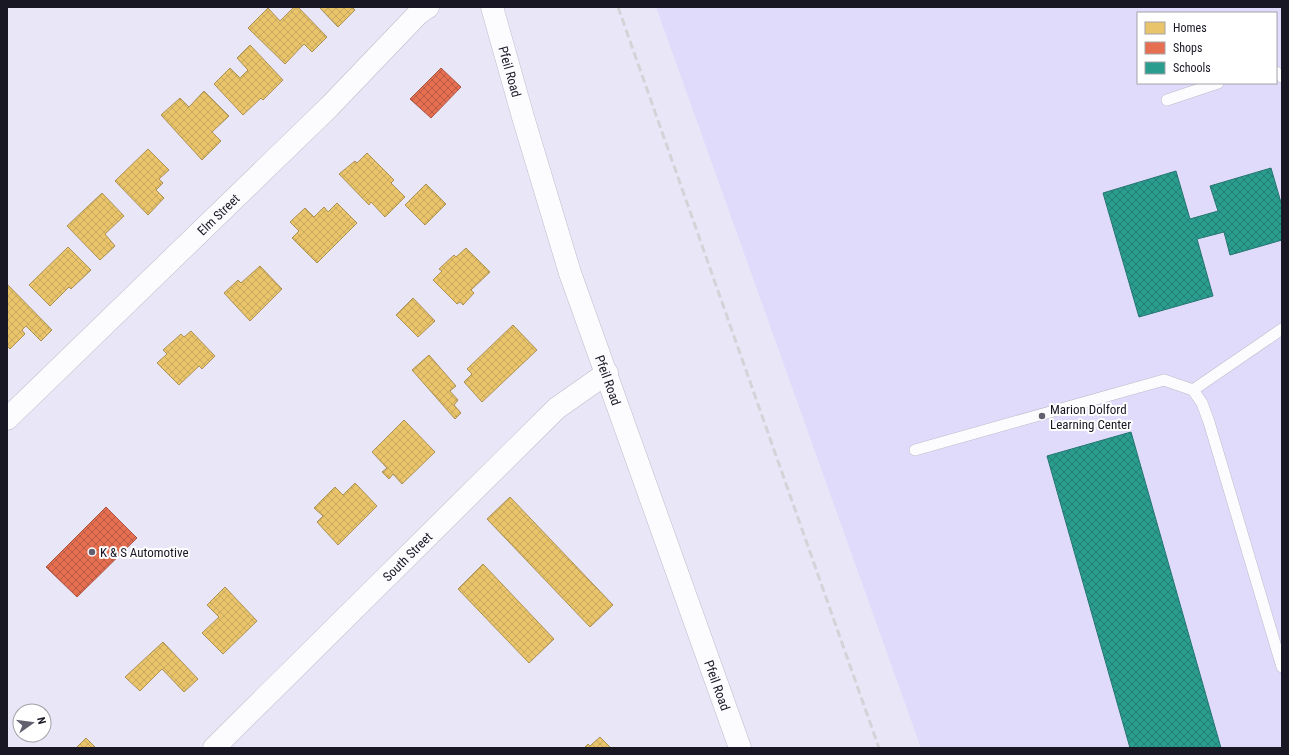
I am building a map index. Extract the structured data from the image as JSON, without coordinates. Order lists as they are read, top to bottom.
{
  "streets": {
    "street": ["Pfeil Road", "Elm Street", "South Street"]
  },
  "crossings": [
    ["Pfeil Road", "South Street"]
  ],
  "places": ["Marion Dolford Learning Center", "K & S Automotive"],
  "legend": ["Homes", "Shops", "Schools"],
  "north": "right"
}
